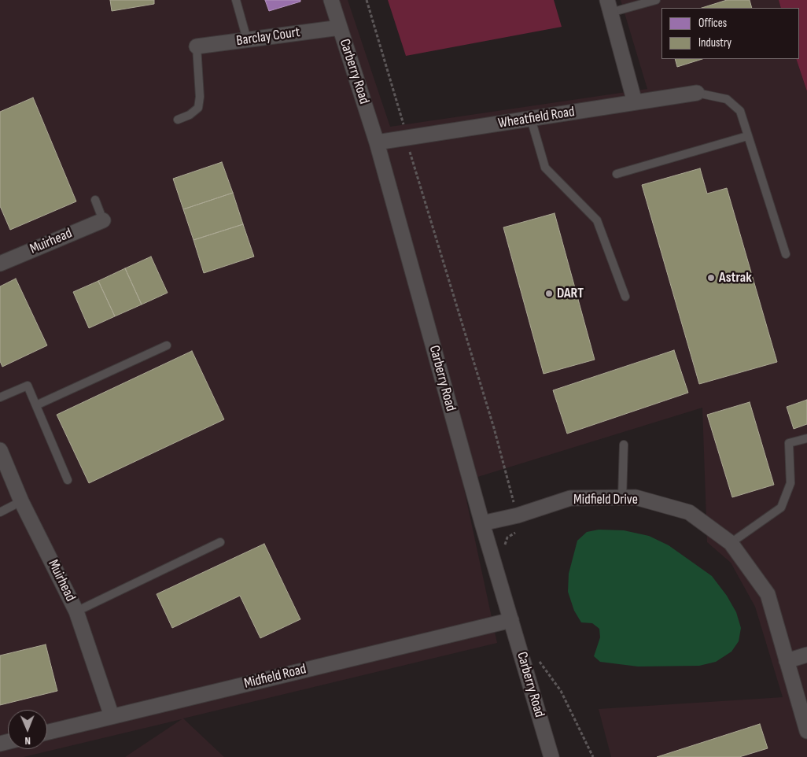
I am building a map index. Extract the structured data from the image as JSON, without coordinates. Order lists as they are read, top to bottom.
{
  "streets": {
    "street": [
      "Barclay Court",
      "Carberry Road",
      "Wheatfield Road",
      "Muirhead",
      "Midfield Drive",
      "Midfield Road"
    ]
  },
  "crossings": [
    ["Barclay Court", "Carberry Road"],
    ["Carberry Road", "Wheatfield Road"],
    ["Carberry Road", "Midfield Drive"],
    ["Carberry Road", "Midfield Road"],
    ["Muirhead", "Midfield Road"]
  ],
  "places": ["Astrak", "DART"],
  "legend": ["Offices", "Industry"],
  "north": "bottom"
}
